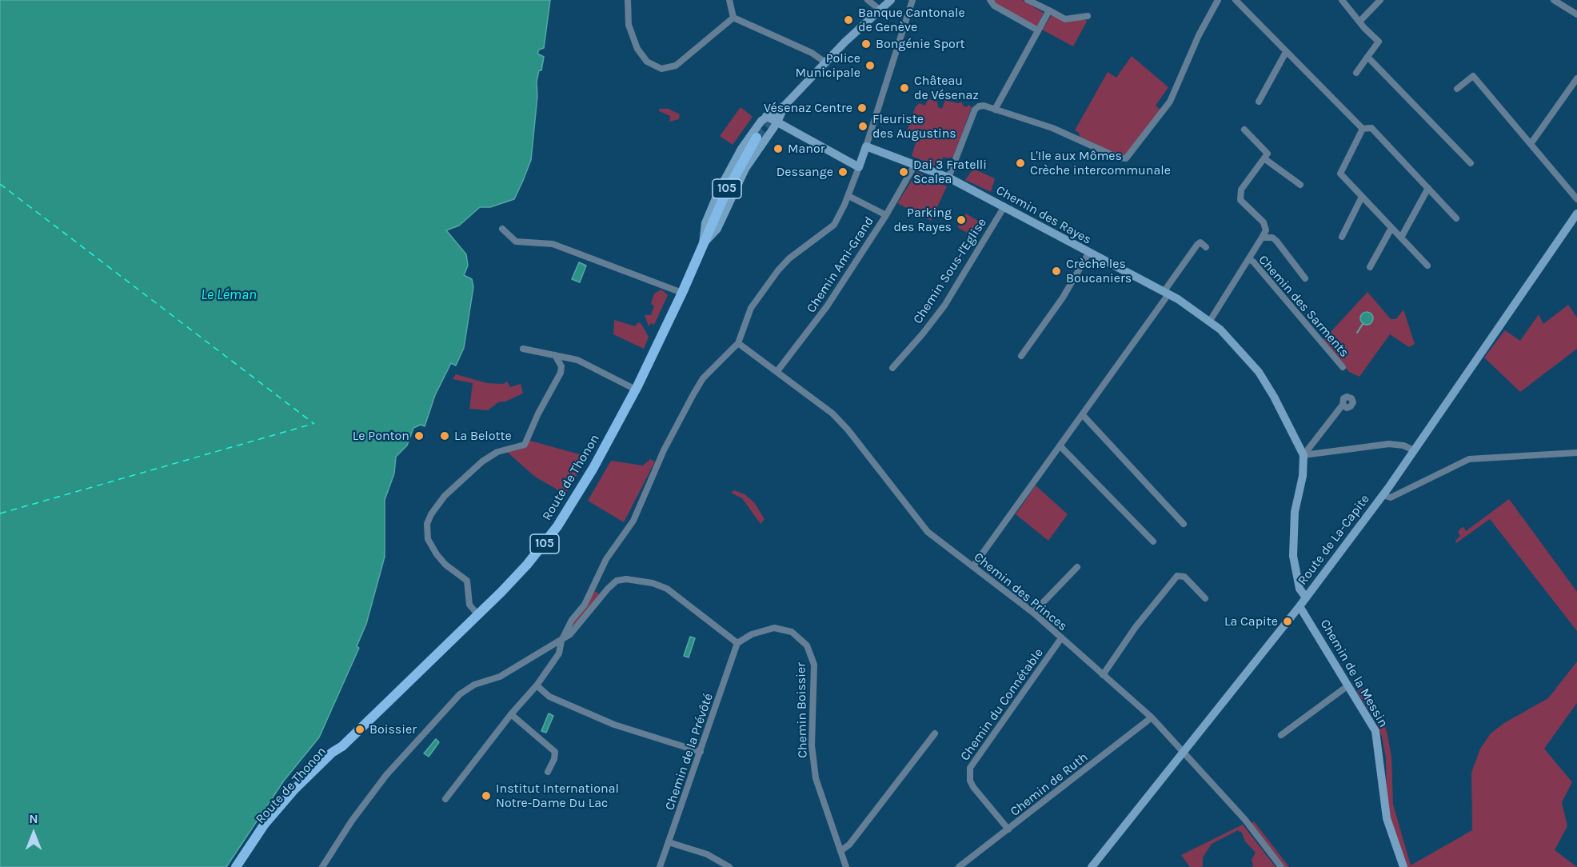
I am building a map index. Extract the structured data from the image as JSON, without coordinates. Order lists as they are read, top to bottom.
{
  "streets": {
    "main road": ["105", "Route de Thonon"],
    "street": [
      "Chemin des Rayes",
      "Chemin Ami-Grand",
      "Chemin Sous-l'Eglise",
      "Chemin des Sarments",
      "Route de La-Capite",
      "Chemin des Princes",
      "Chemin de la Messin",
      "Chemin du Connétable",
      "Chemin Boissier",
      "Chemin de la Prévôté",
      "Chemin de Ruth"
    ]
  },
  "crossings": [
    ["105", "Route de Thonon"],
    ["Chemin des Rayes", "Chemin Ami-Grand"],
    ["Chemin des Rayes", "Chemin Sous-l'Eglise"],
    ["Chemin des Rayes", "Chemin des Sarments"],
    ["Chemin Ami-Grand", "Chemin des Princes"],
    ["Route de La-Capite", "Chemin des Princes"],
    ["Route de La-Capite", "Chemin de la Messin"],
    ["Chemin des Princes", "Chemin du Connétable"],
    ["Chemin des Princes", "Chemin de Ruth"],
    ["Chemin du Connétable", "Chemin de Ruth"],
    ["Chemin Boissier", "Chemin de la Prévôté"]
  ],
  "water": ["Le Léman"],
  "places": [
    "Banque Cantonale de Genève",
    "Bongénie Sport",
    "Police Municipale",
    "Château de Vésenaz",
    "Vésenaz Centre",
    "Fleuriste des Augustins",
    "Manor",
    "L'Ile aux Mômes Crèche intercommunale",
    "Dessange",
    "Dai 3 Fratelli Scalea",
    "Parking des Rayes",
    "Crèche les Boucaniers",
    "Le Ponton",
    "La Belotte",
    "La Capite",
    "Boissier",
    "Institut International Notre-Dame Du Lac"
  ],
  "north": "top"
}
